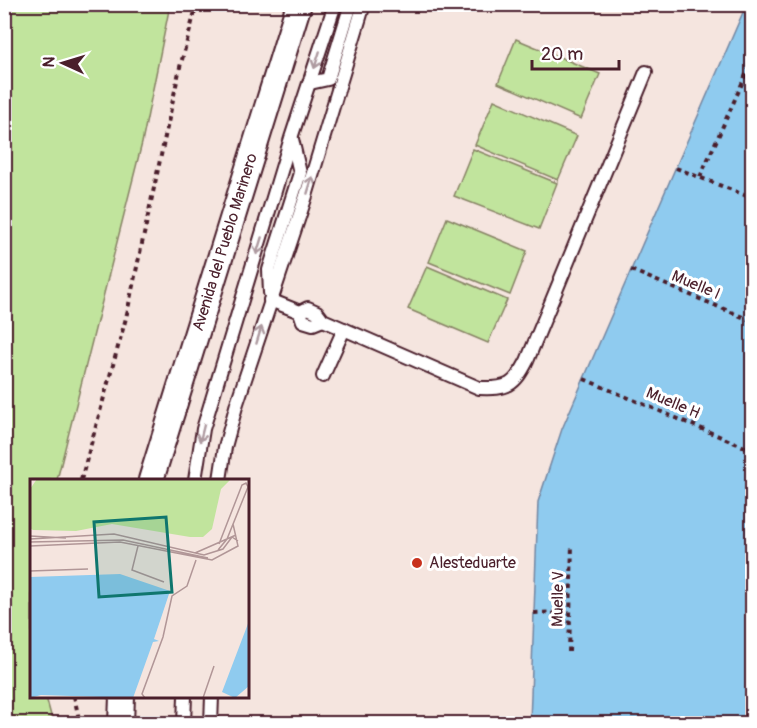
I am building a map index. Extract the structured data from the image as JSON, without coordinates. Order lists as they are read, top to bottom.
{
  "streets": {
    "street": ["Avenida del Pueblo Marinero"],
    "path": ["Muelle I", "Muelle H", "Muelle V"]
  },
  "places": ["Alesteduarte"],
  "scale_bar": "20 m",
  "north": "left"
}
